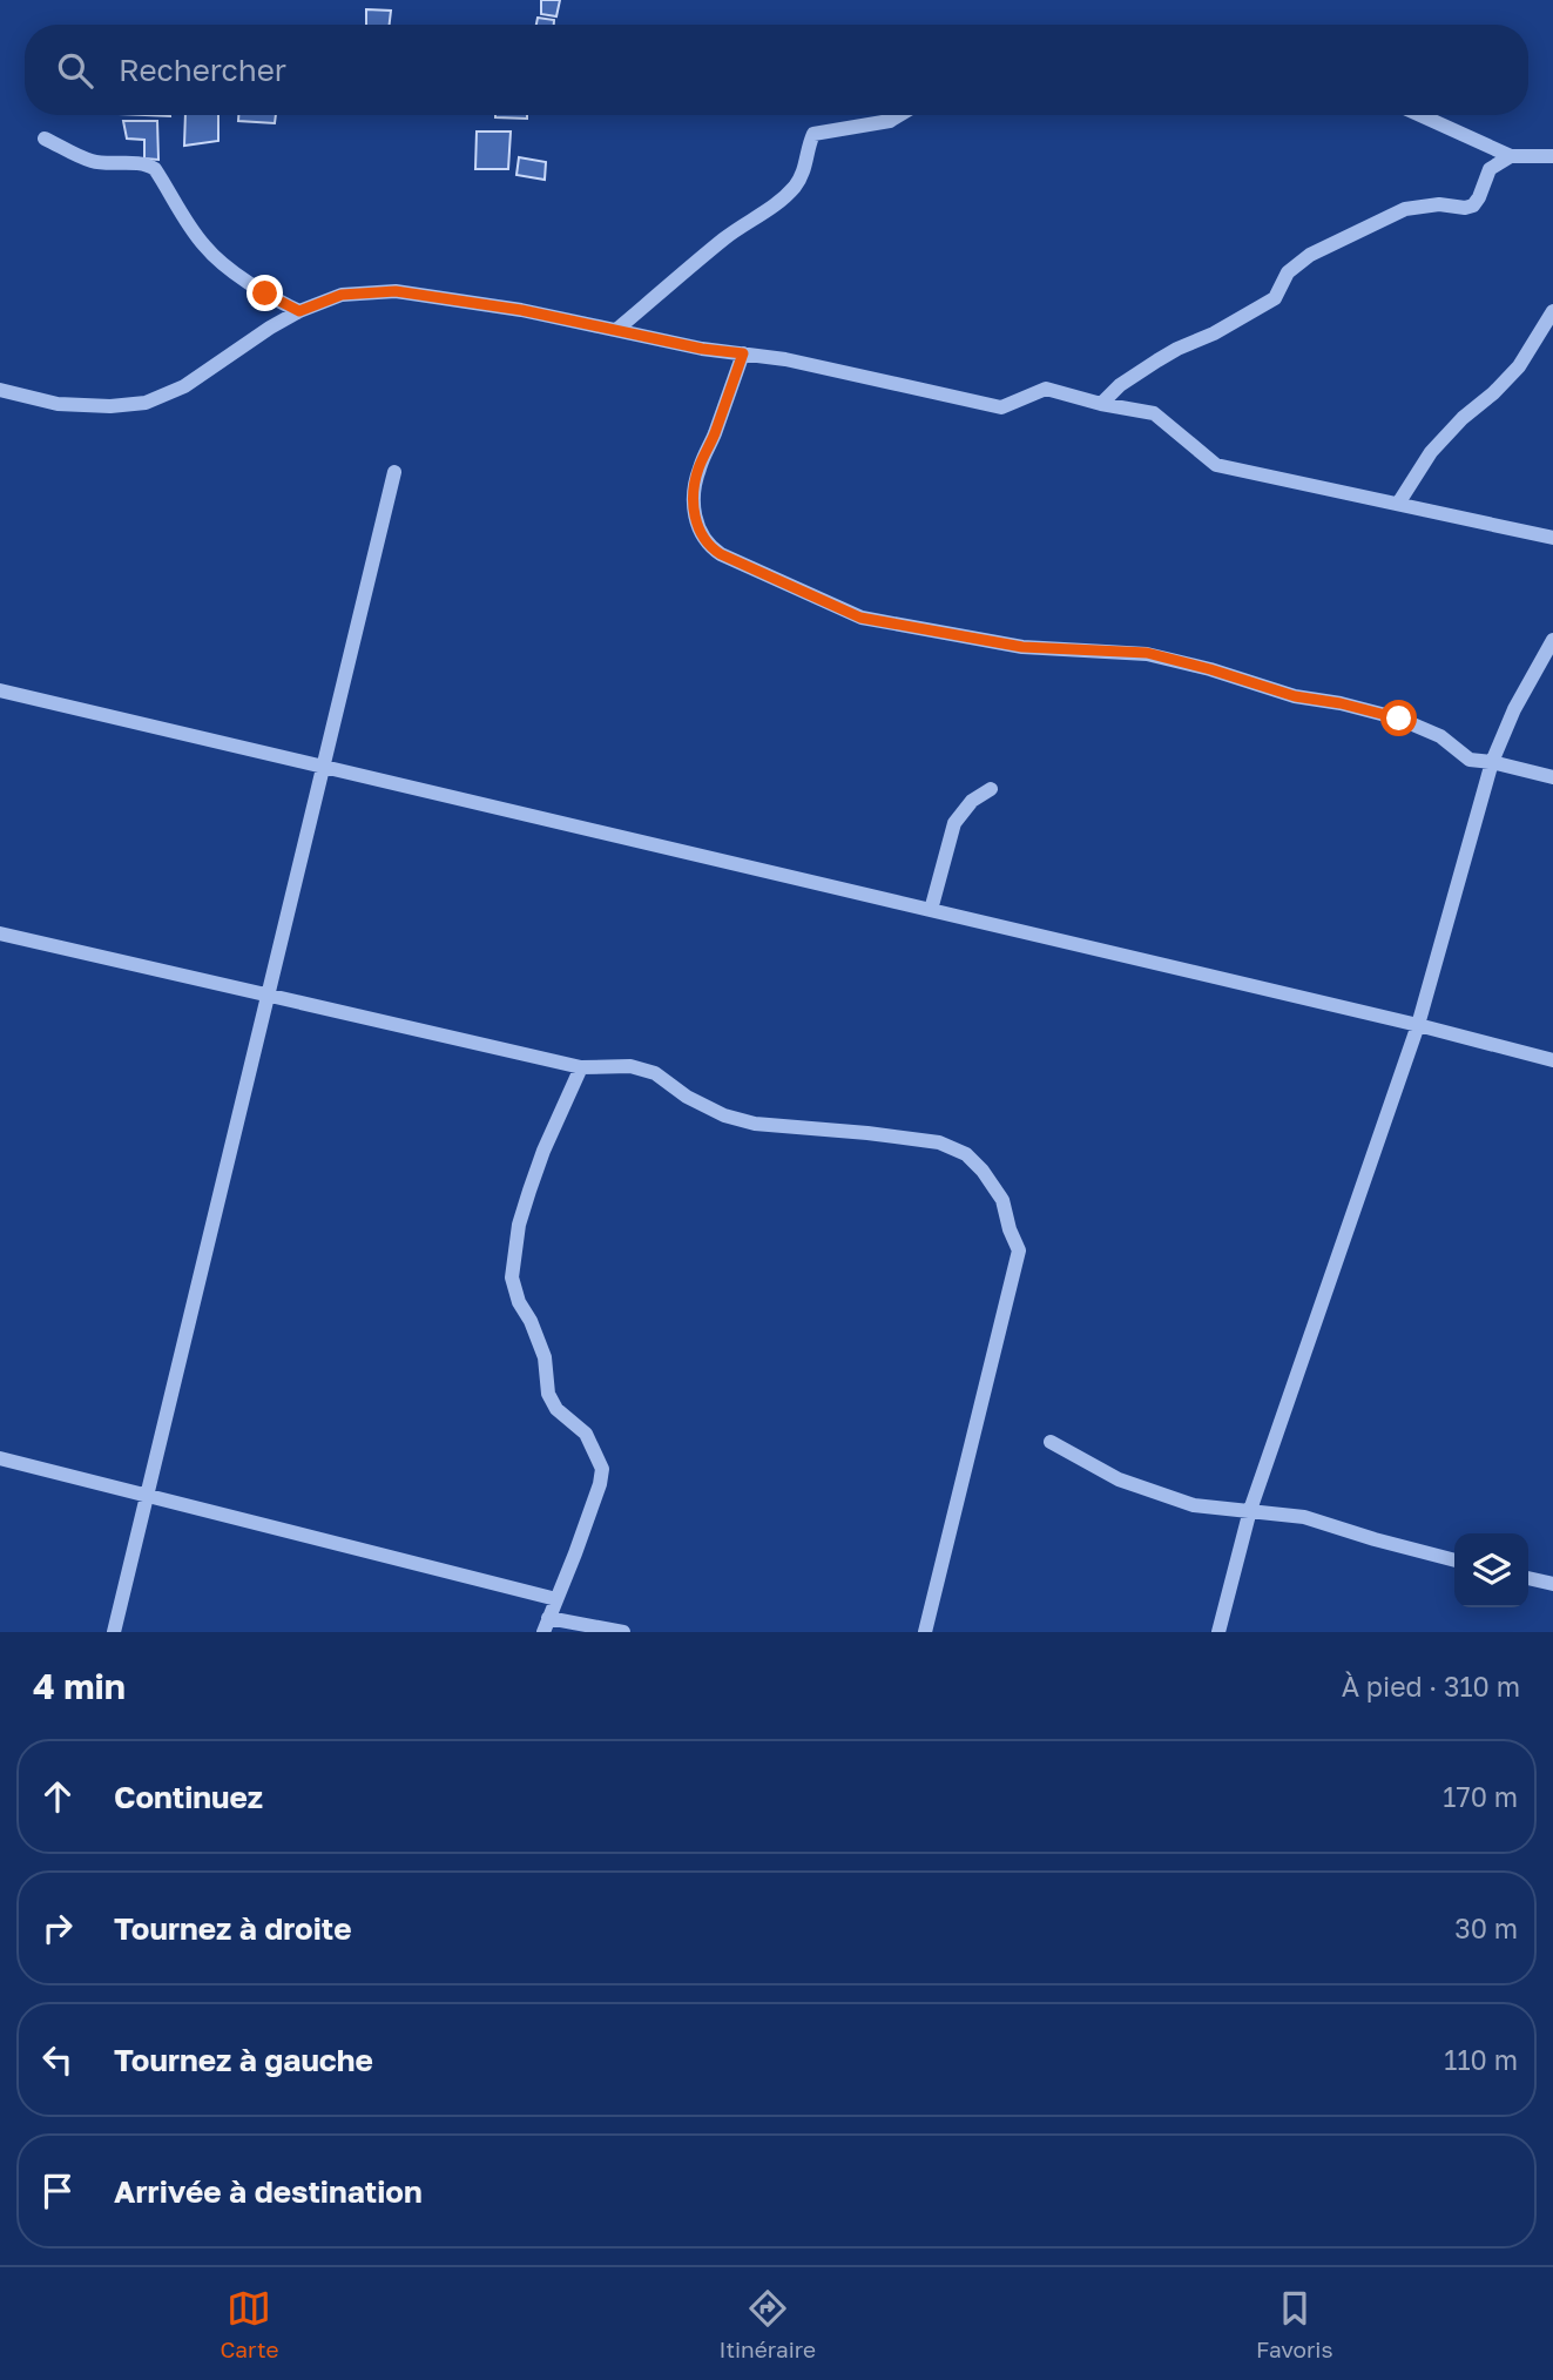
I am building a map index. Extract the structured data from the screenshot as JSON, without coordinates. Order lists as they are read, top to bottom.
{
  "page": {
    "search": "Rechercher",
    "heading": ["4 min", "À pied · 310 m"],
    "list": [
      ["Continuez", "170 m"],
      ["Tournez à droite", "30 m"],
      ["Tournez à gauche", "110 m"],
      "Arrivée à destination"
    ],
    "nav": ["Carte", "Itinéraire", "Favoris"]
  }
}
